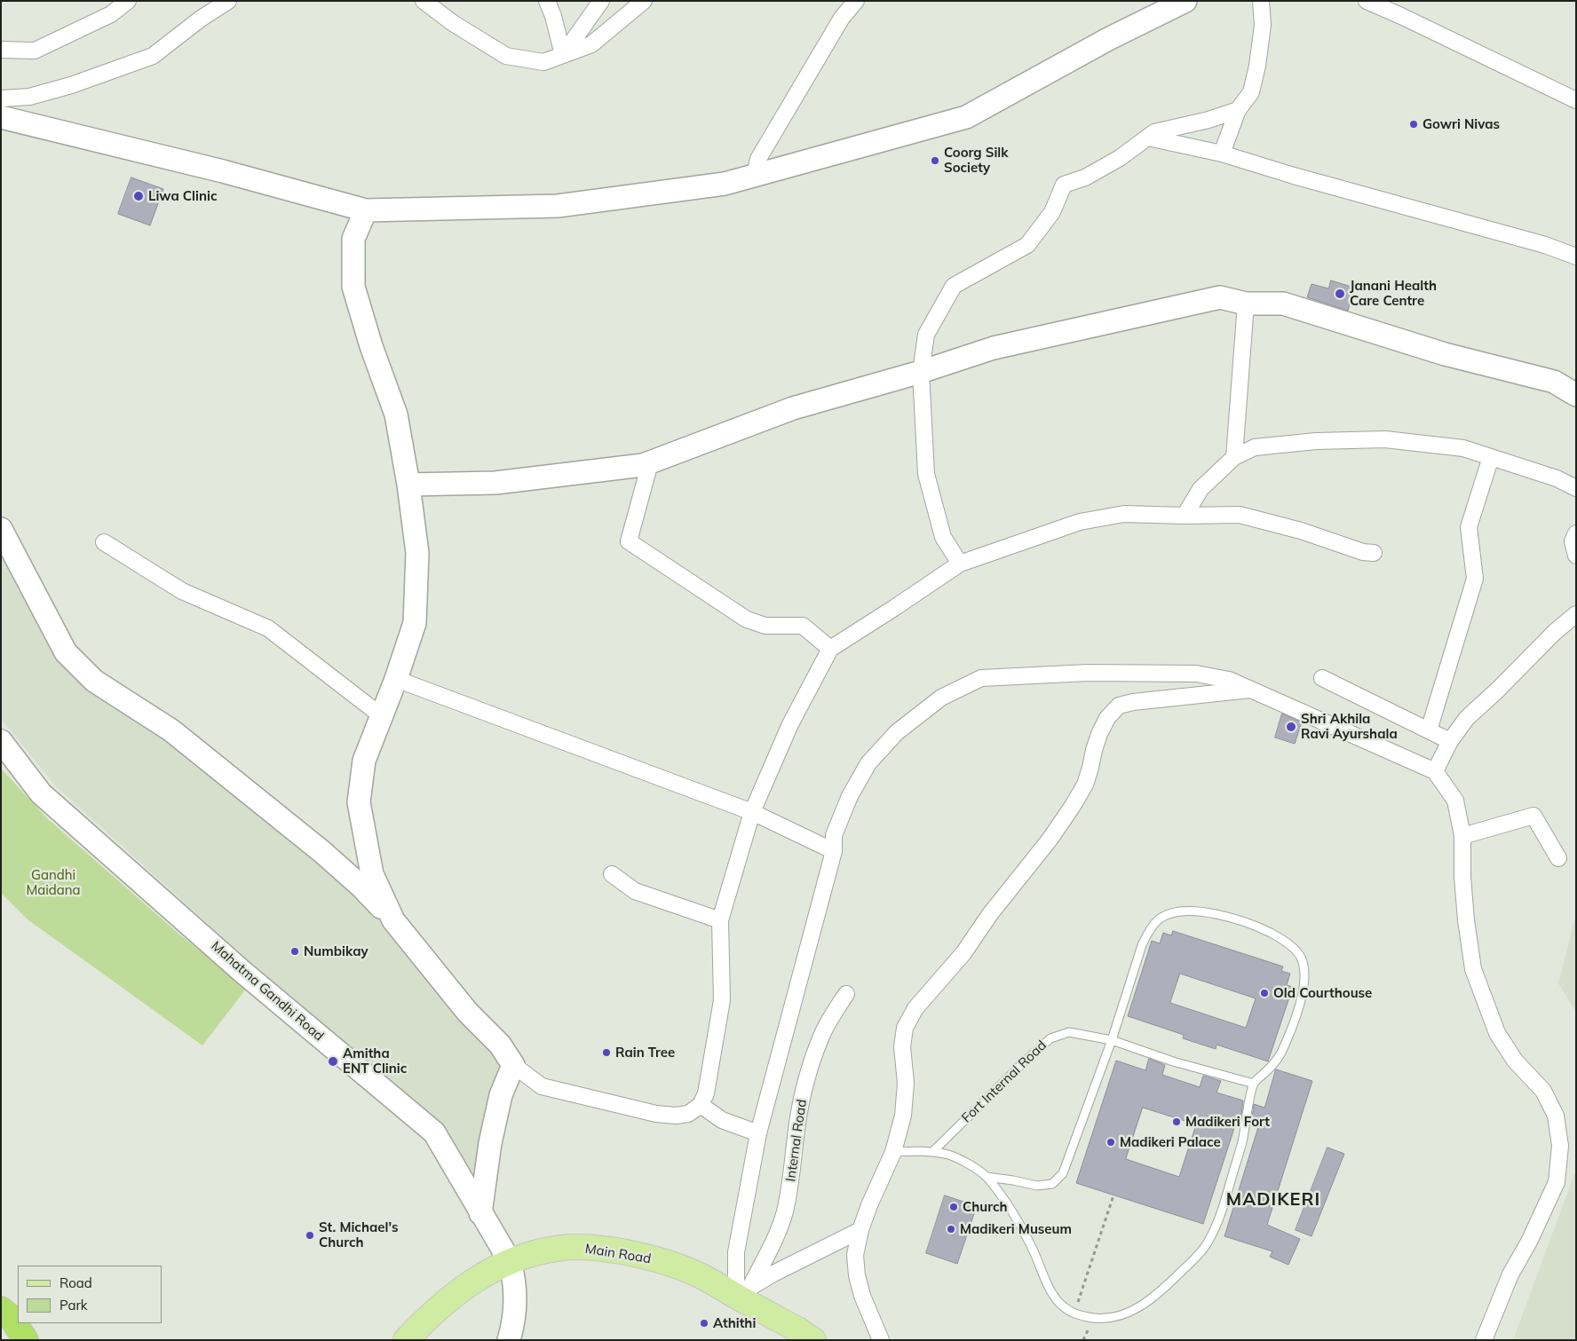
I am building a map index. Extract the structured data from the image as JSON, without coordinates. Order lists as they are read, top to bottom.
{
  "streets": {
    "main road": ["Main Road"],
    "street": ["Mahatma Gandhi Road", "Internal Road"],
    "lane": ["Fort Internal Road"]
  },
  "crossings": [
    ["Mahatma Gandhi Road", "Main Road"],
    ["Internal Road", "Main Road"]
  ],
  "districts": ["MADIKERI"],
  "parks": ["Gandhi Maidana"],
  "places": [
    "Gowri Nivas",
    "Coorg Silk Society",
    "Liwa Clinic",
    "Janani Health Care Centre",
    "Shri Akhila Ravi Ayurshala",
    "Numbikay",
    "Old Courthouse",
    "Rain Tree",
    "Amitha ENT Clinic",
    "Madikeri Fort",
    "Madikeri Palace",
    "Church",
    "Madikeri Museum",
    "St. Michael's Church",
    "Athithi"
  ],
  "legend": ["Road", "Park"]
}
